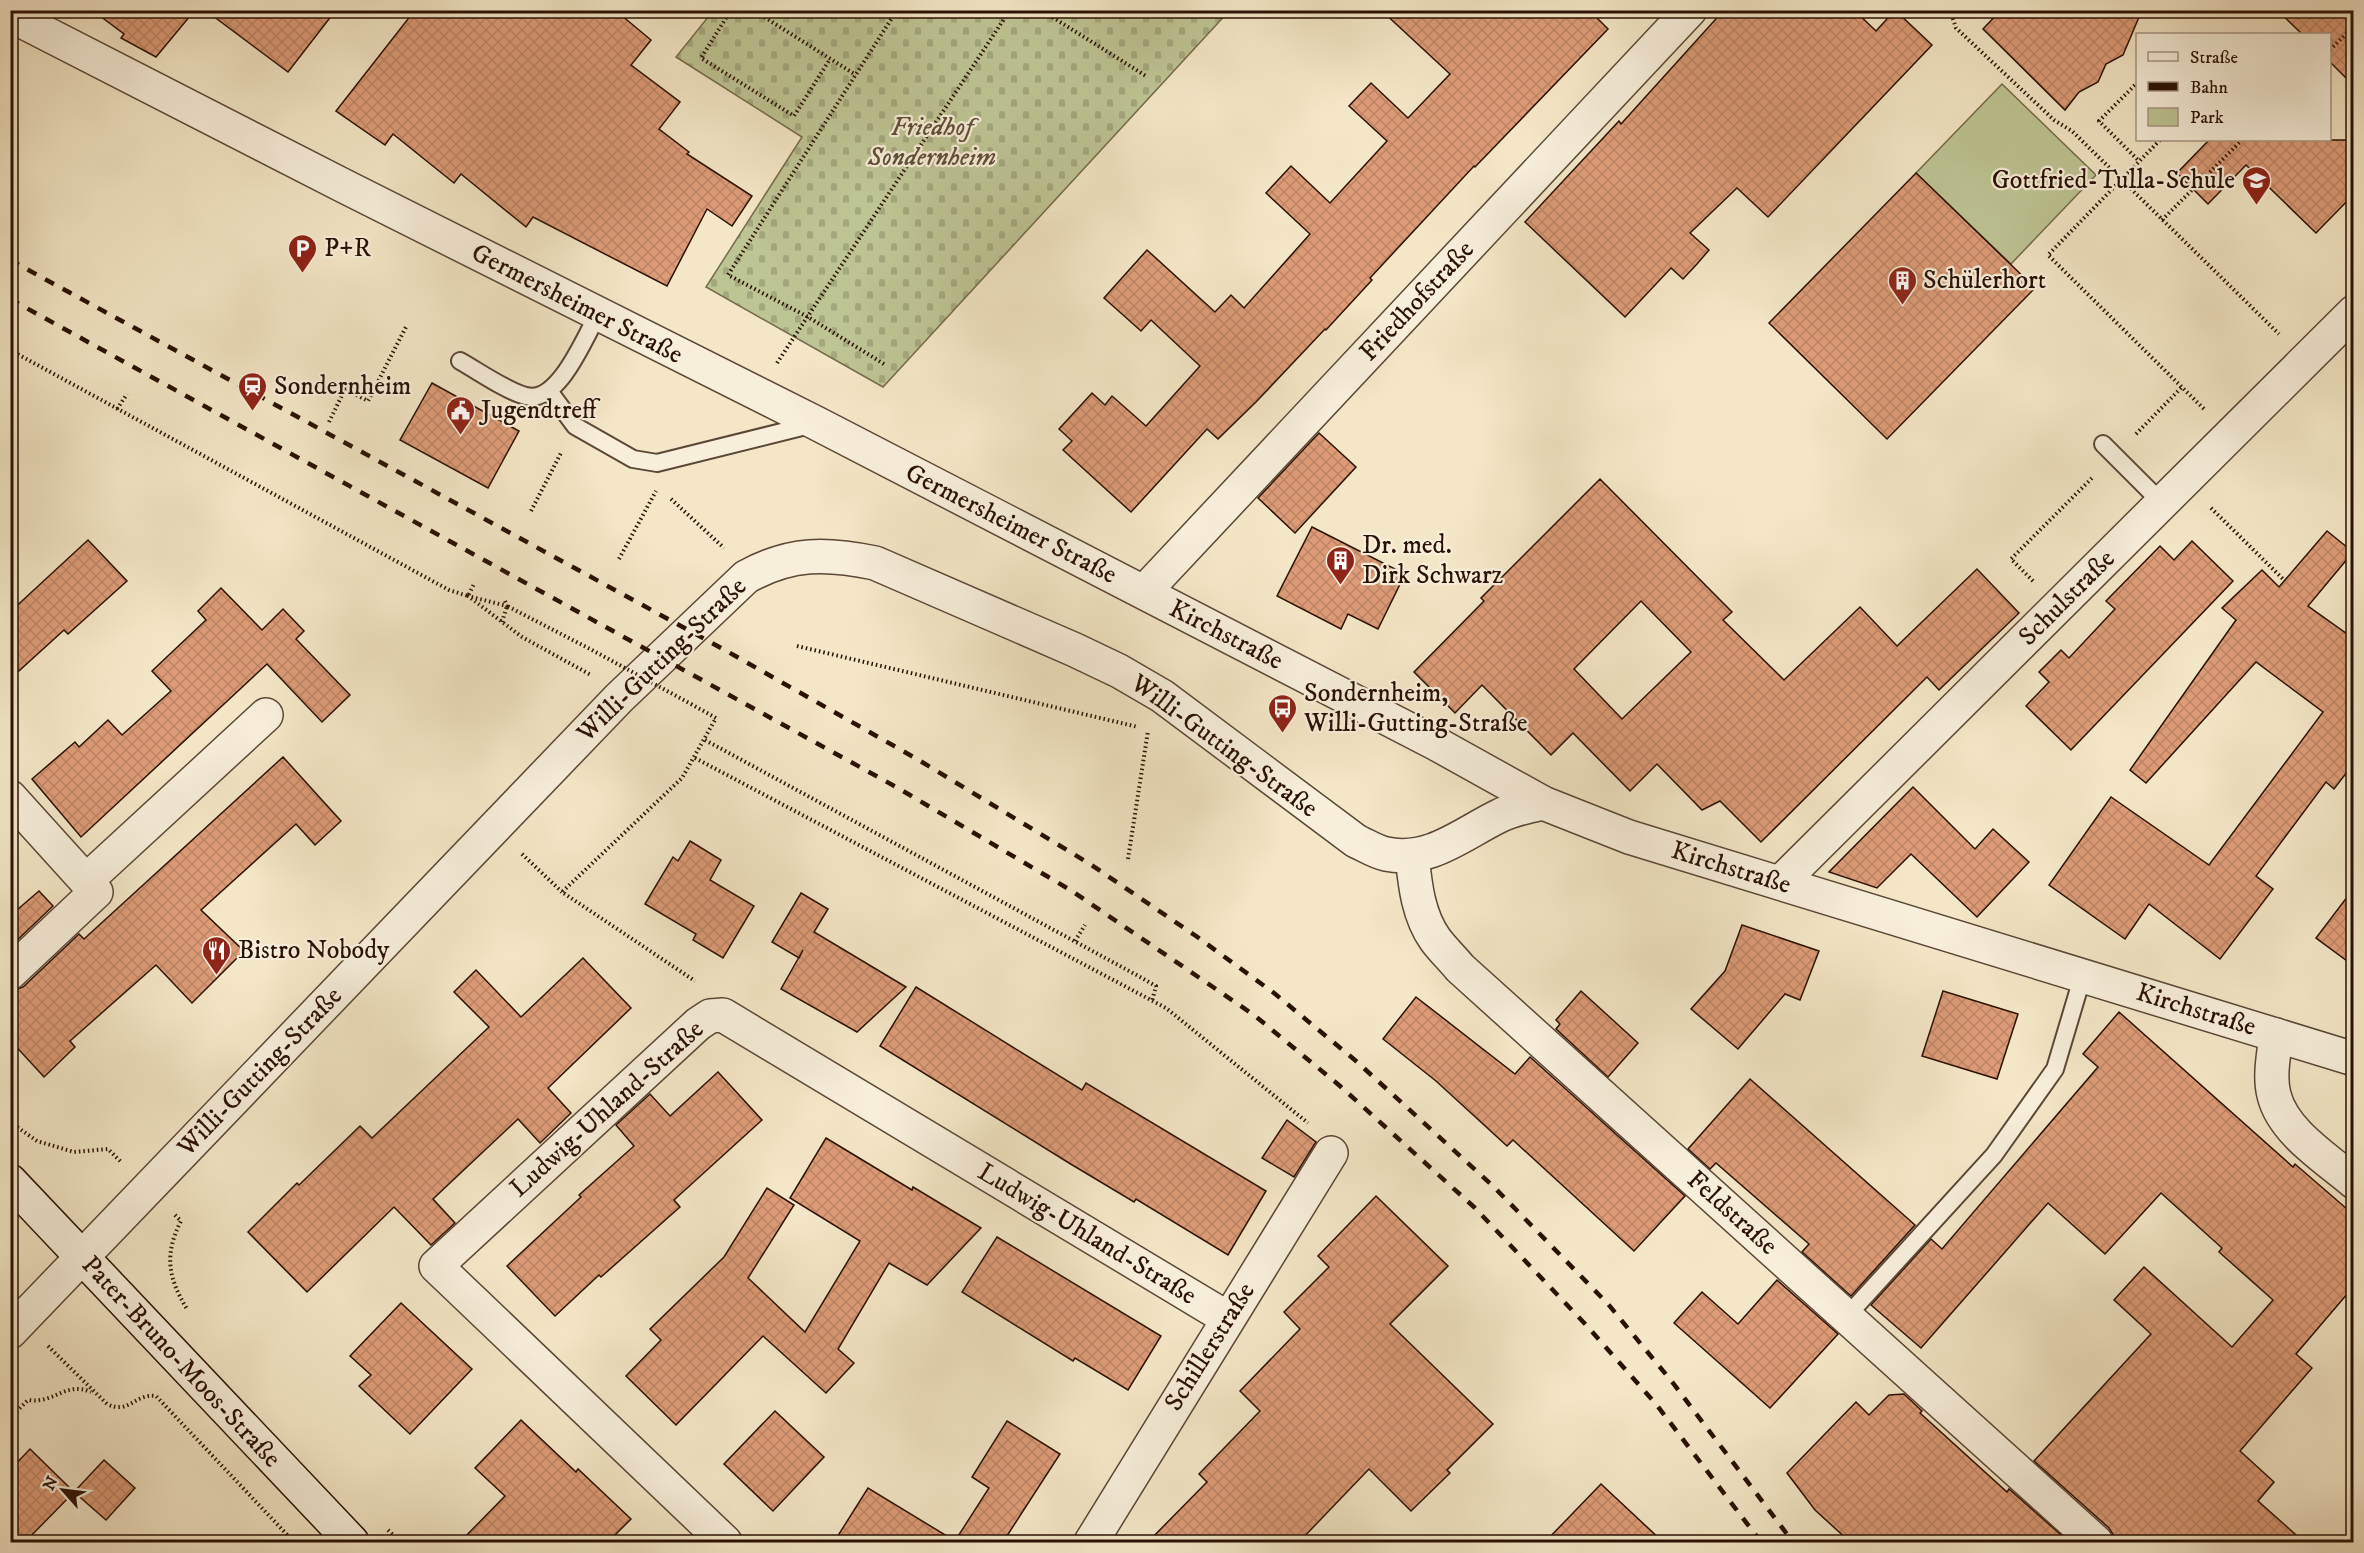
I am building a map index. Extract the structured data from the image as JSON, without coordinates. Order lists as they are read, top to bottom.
{
  "streets": {
    "street": [
      "Friedhofstraße",
      "Germersheimer Straße",
      "Schulstraße",
      "Kirchstraße",
      "Willi-Gutting-Straße",
      "Ludwig-Uhland-Straße",
      "Feldstraße",
      "Schillerstraße",
      "Pater-Bruno-Moos-Straße"
    ]
  },
  "crossings": [
    ["Friedhofstraße", "Germersheimer Straße"],
    ["Friedhofstraße", "Kirchstraße"],
    ["Germersheimer Straße", "Kirchstraße"],
    ["Schulstraße", "Kirchstraße"],
    ["Kirchstraße", "Willi-Gutting-Straße"],
    ["Willi-Gutting-Straße", "Feldstraße"],
    ["Willi-Gutting-Straße", "Pater-Bruno-Moos-Straße"],
    ["Ludwig-Uhland-Straße", "Schillerstraße"]
  ],
  "parks": ["Friedhof Sondernheim"],
  "places": {
    "school or university": ["Gottfried-Tulla-Schule"],
    "parking": ["P+R"],
    "building": ["Schülerhort", "Dr. med. Dirk Schwarz"],
    "station": ["Sondernheim"],
    "public building": ["Jugendtreff"],
    "bus stop": ["Sondernheim, Willi-Gutting-Straße"],
    "restaurant": ["Bistro Nobody"]
  },
  "legend": ["Straße", "Bahn", "Park"],
  "north": "top left"
}
